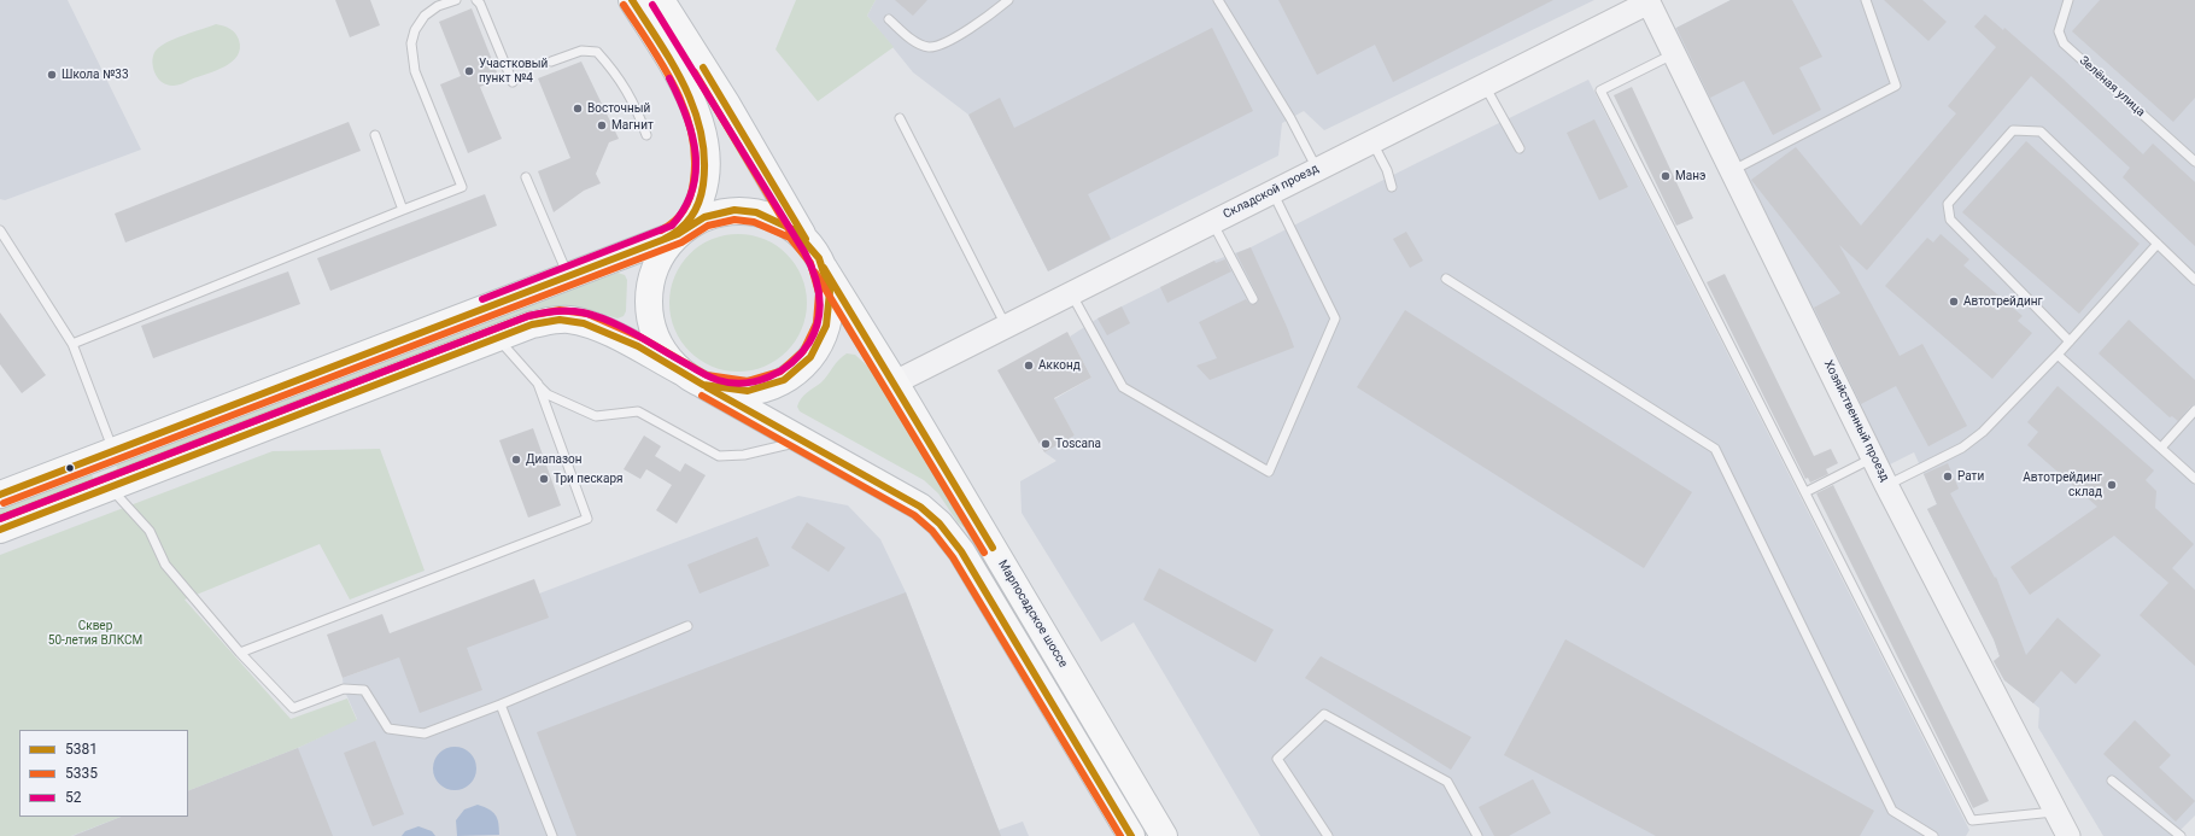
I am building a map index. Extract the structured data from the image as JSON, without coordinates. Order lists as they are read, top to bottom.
{
  "streets": {
    "main road": ["Марпосадское шоссе"],
    "street": ["Складской проезд", "Хозяйственный проезд"],
    "lane": ["Зелёная улица"]
  },
  "crossings": [
    ["Складской проезд", "Хозяйственный проезд"],
    ["Складской проезд", "Марпосадское шоссе"]
  ],
  "parks": ["Сквер 50-летия ВЛКСМ"],
  "places": [
    "Участковый пункт №4",
    "Школа №33",
    "Восточный",
    "Магнит",
    "Манэ",
    "Автотрейдинг",
    "Акконд",
    "Toscana",
    "Диапазон",
    "Рати",
    "Три пескаря",
    "Автотрейдинг склад"
  ],
  "lines": ["transit line 5381", "transit line 5335", "transit line 52"],
  "legend": ["5381", "5335", "52"]
}
